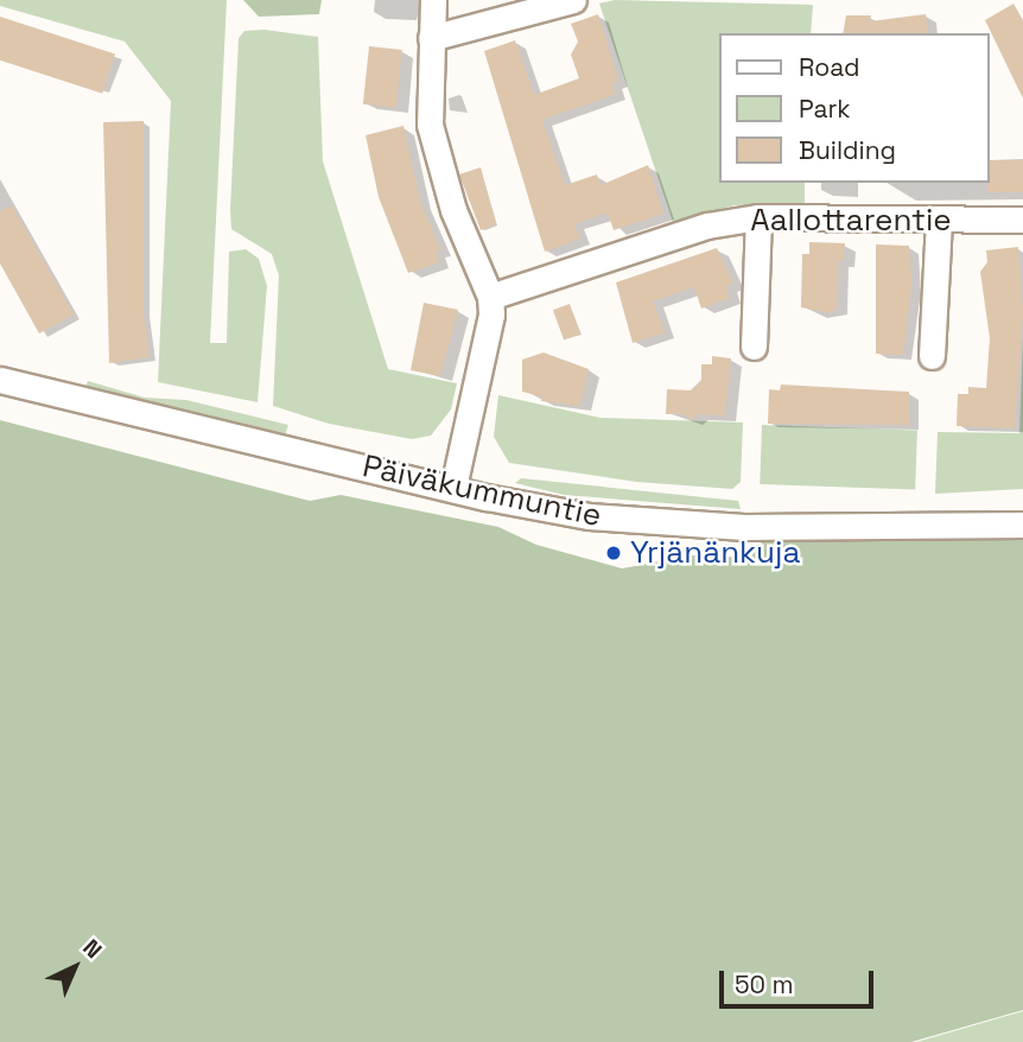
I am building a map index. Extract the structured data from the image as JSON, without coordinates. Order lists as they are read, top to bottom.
{
  "streets": {
    "street": ["Aallottarentie", "Päiväkummuntie"]
  },
  "places": ["Yrjänänkuja"],
  "legend": ["Road", "Park", "Building"],
  "scale_bar": "50 m",
  "north": "top right"
}
